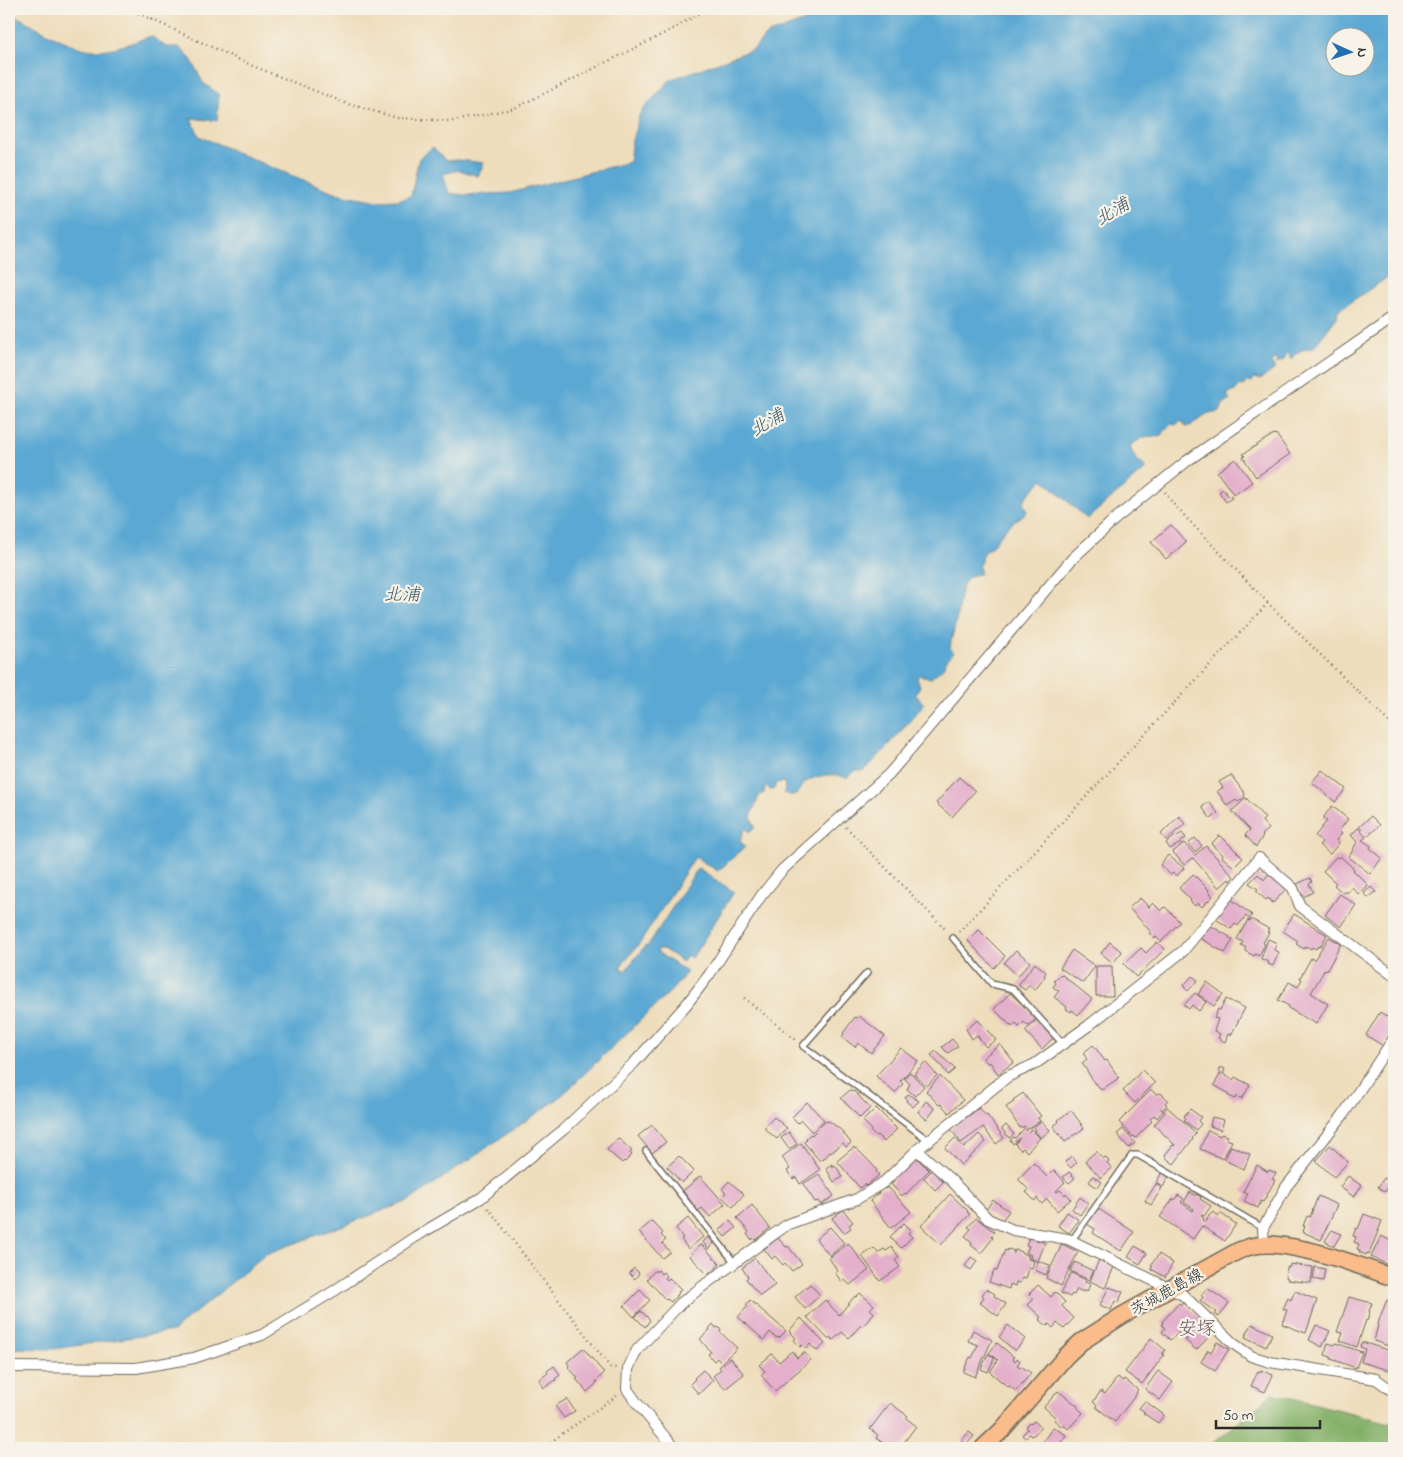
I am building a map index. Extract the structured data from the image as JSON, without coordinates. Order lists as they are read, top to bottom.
{
  "streets": {
    "main road": ["茨城鹿島線"]
  },
  "districts": ["安塚"],
  "water": ["北浦"],
  "scale_bar": "50 m",
  "north": "right"
}
